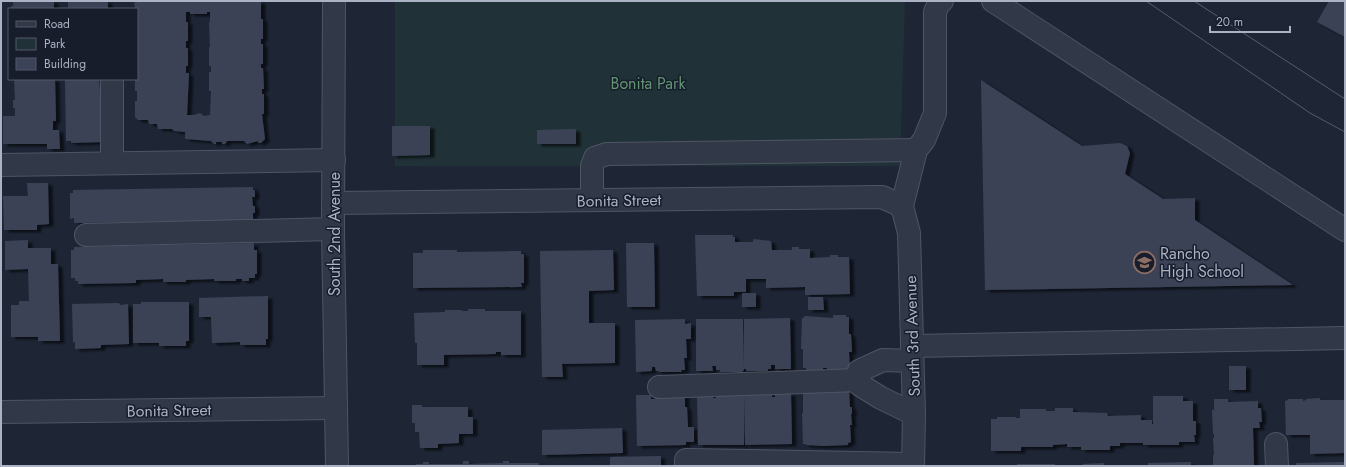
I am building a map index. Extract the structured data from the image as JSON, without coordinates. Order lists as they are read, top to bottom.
{
  "streets": {
    "street": ["Bonita Street", "South 2nd Avenue", "South 3rd Avenue"]
  },
  "crossings": [
    ["Bonita Street", "South 2nd Avenue"],
    ["Bonita Street", "South 3rd Avenue"]
  ],
  "parks": ["Bonita Park"],
  "places": {
    "school or university": ["Rancho High School"]
  },
  "legend": ["Road", "Park", "Building"],
  "scale_bar": "20 m"
}
